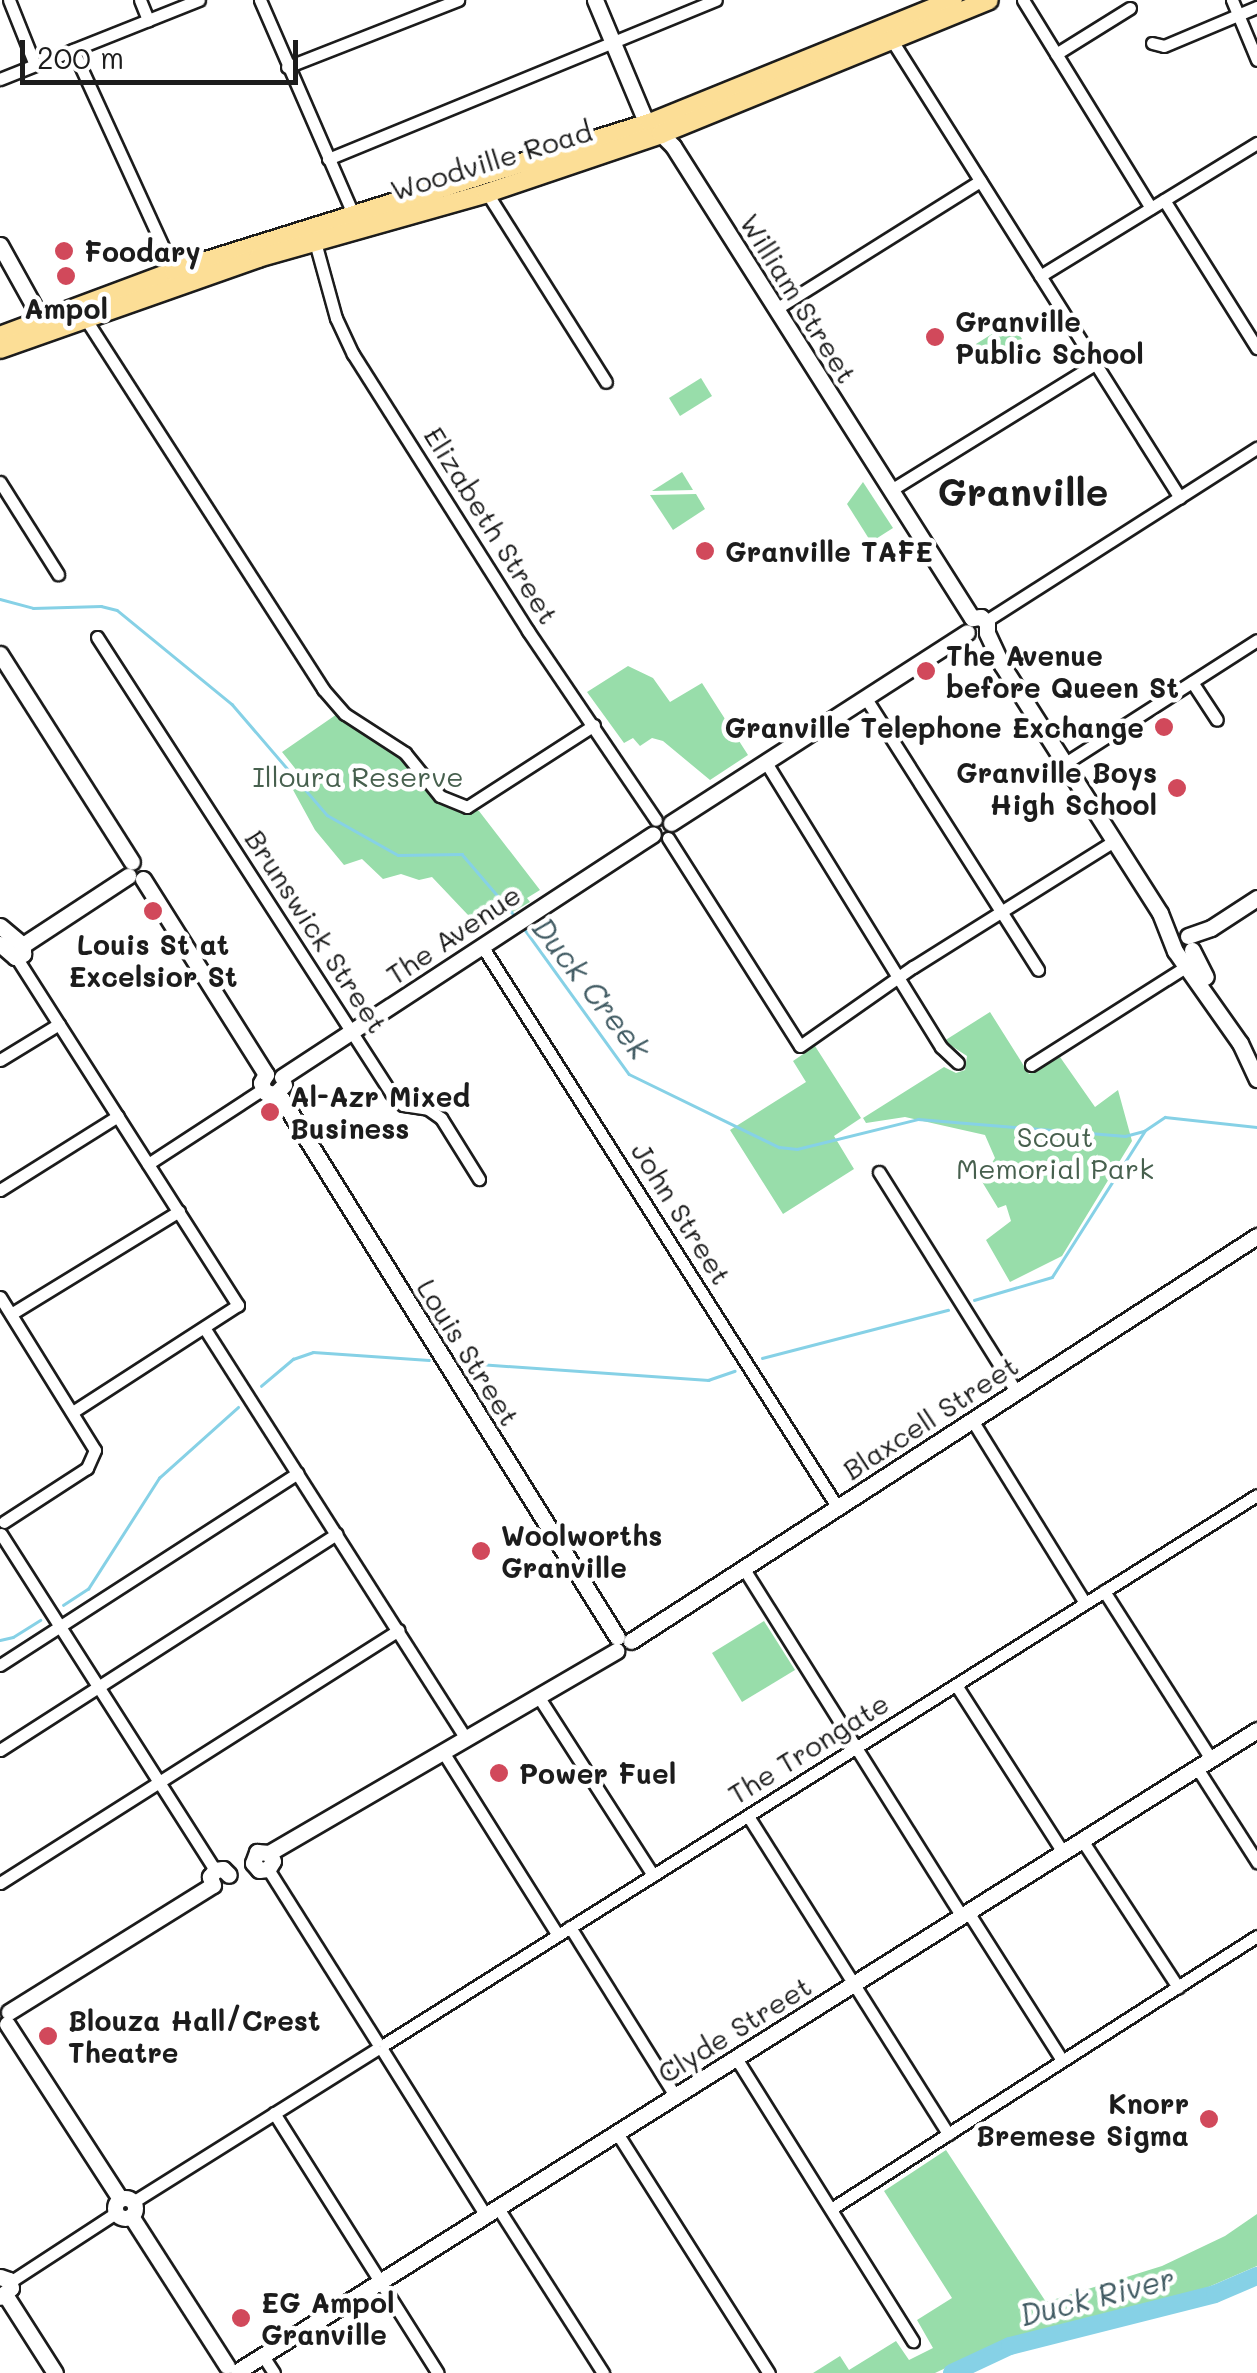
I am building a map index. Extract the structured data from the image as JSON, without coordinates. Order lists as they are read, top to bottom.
{
  "streets": {
    "main road": ["Woodville Road"],
    "street": [
      "William Street",
      "Elizabeth Street",
      "Brunswick Street",
      "The Avenue",
      "John Street",
      "Louis Street",
      "Blaxcell Street",
      "The Trongate",
      "Clyde Street"
    ]
  },
  "crossings": [
    ["Woodville Road", "William Street"],
    ["Woodville Road", "Elizabeth Street"],
    ["William Street", "The Avenue"],
    ["Elizabeth Street", "The Avenue"],
    ["Brunswick Street", "The Avenue"],
    ["The Avenue", "John Street"],
    ["The Avenue", "Louis Street"],
    ["John Street", "Blaxcell Street"],
    ["Louis Street", "Blaxcell Street"]
  ],
  "districts": ["Granville"],
  "water": ["Duck Creek", "Duck River"],
  "parks": ["Illoura Reserve", "Scout Memorial Park"],
  "places": [
    "Foodary",
    "Ampol",
    "Granville Public School",
    "Granville TAFE",
    "The Avenue before Queen St",
    "Granville Telephone Exchange",
    "Granville Boys High School",
    "Louis St at Excelsior St",
    "Al-Azr Mixed Business",
    "Woolworths Granville",
    "Power Fuel",
    "Blouza Hall/Crest Theatre",
    "Knorr Bremese Sigma",
    "EG Ampol Granville"
  ],
  "scale_bar": "200 m"
}
